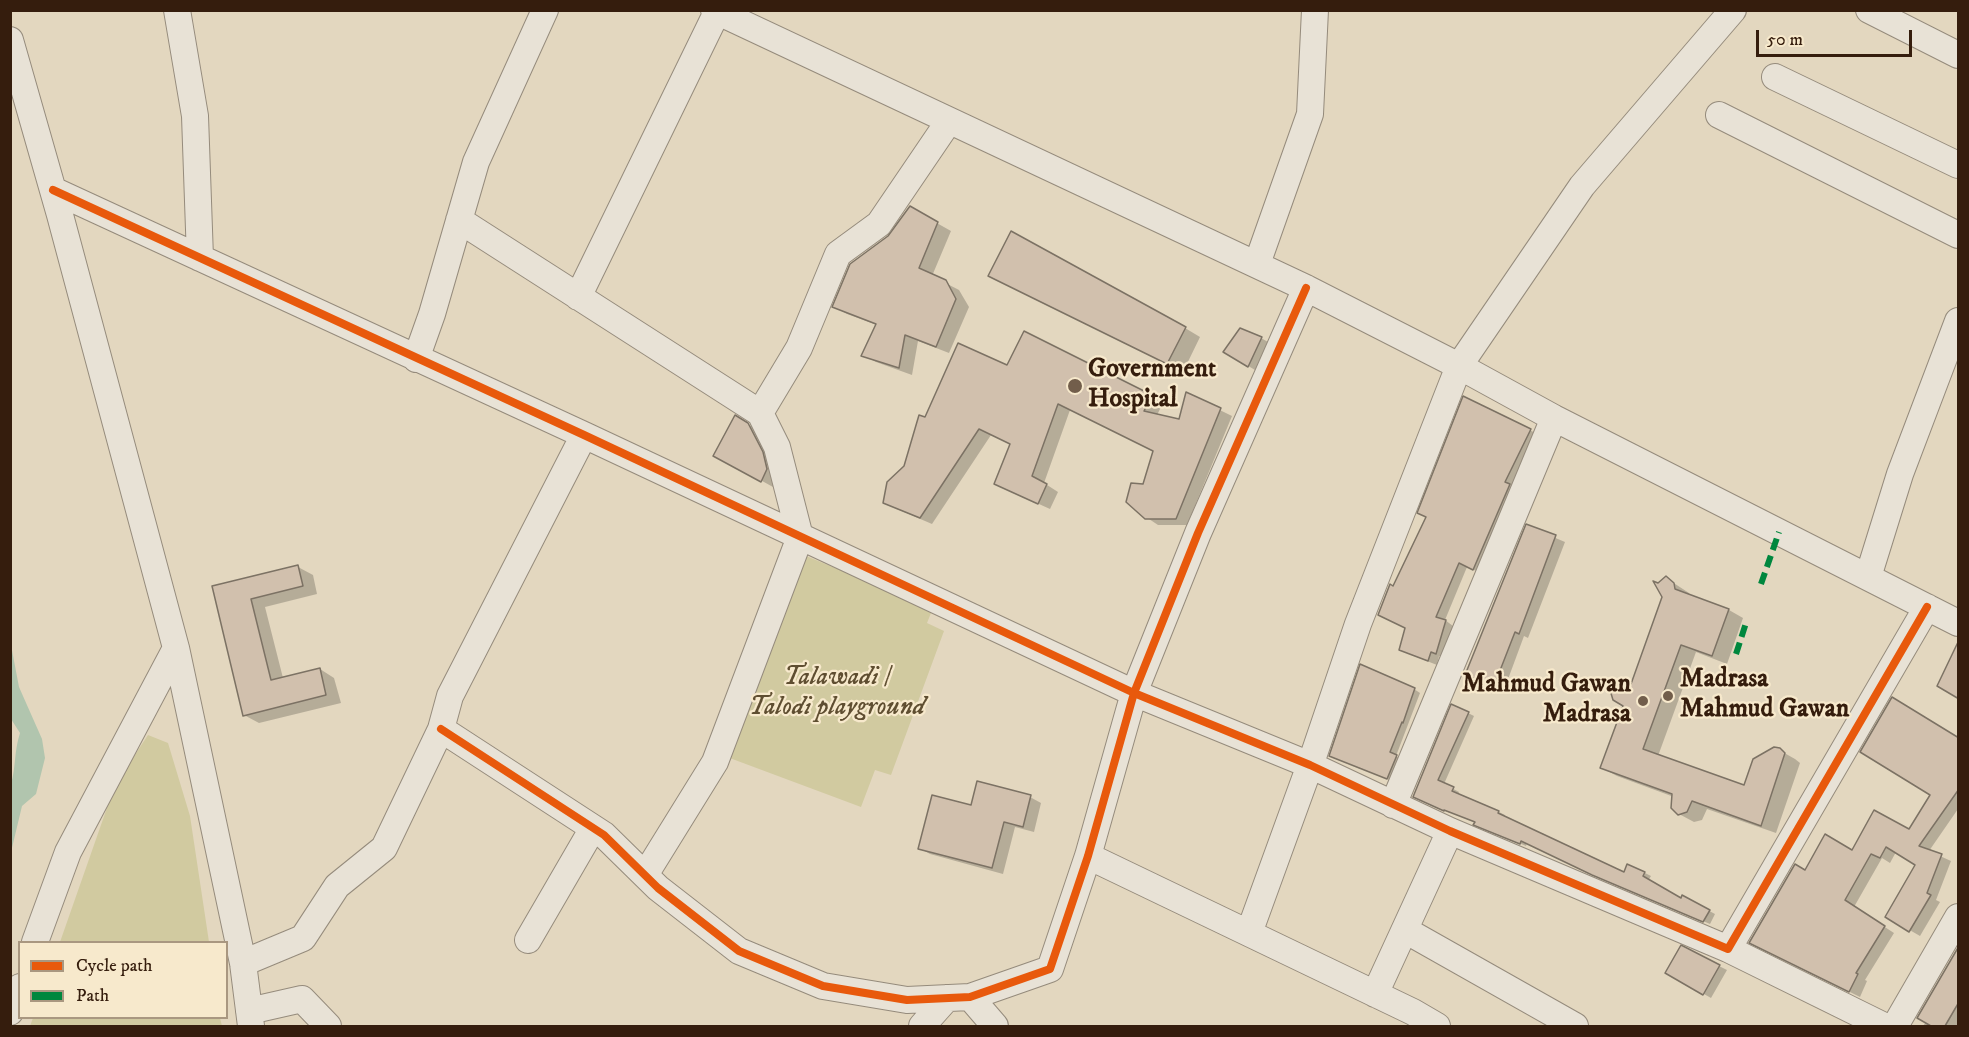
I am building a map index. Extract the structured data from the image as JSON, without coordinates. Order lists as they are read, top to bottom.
{
  "parks": ["Talawadi / Talodi playground"],
  "places": ["Government Hospital", "Madrasa Mahmud Gawan", "Mahmud Gawan Madrasa"],
  "legend": ["Cycle path", "Path"],
  "scale_bar": "50 m"
}
